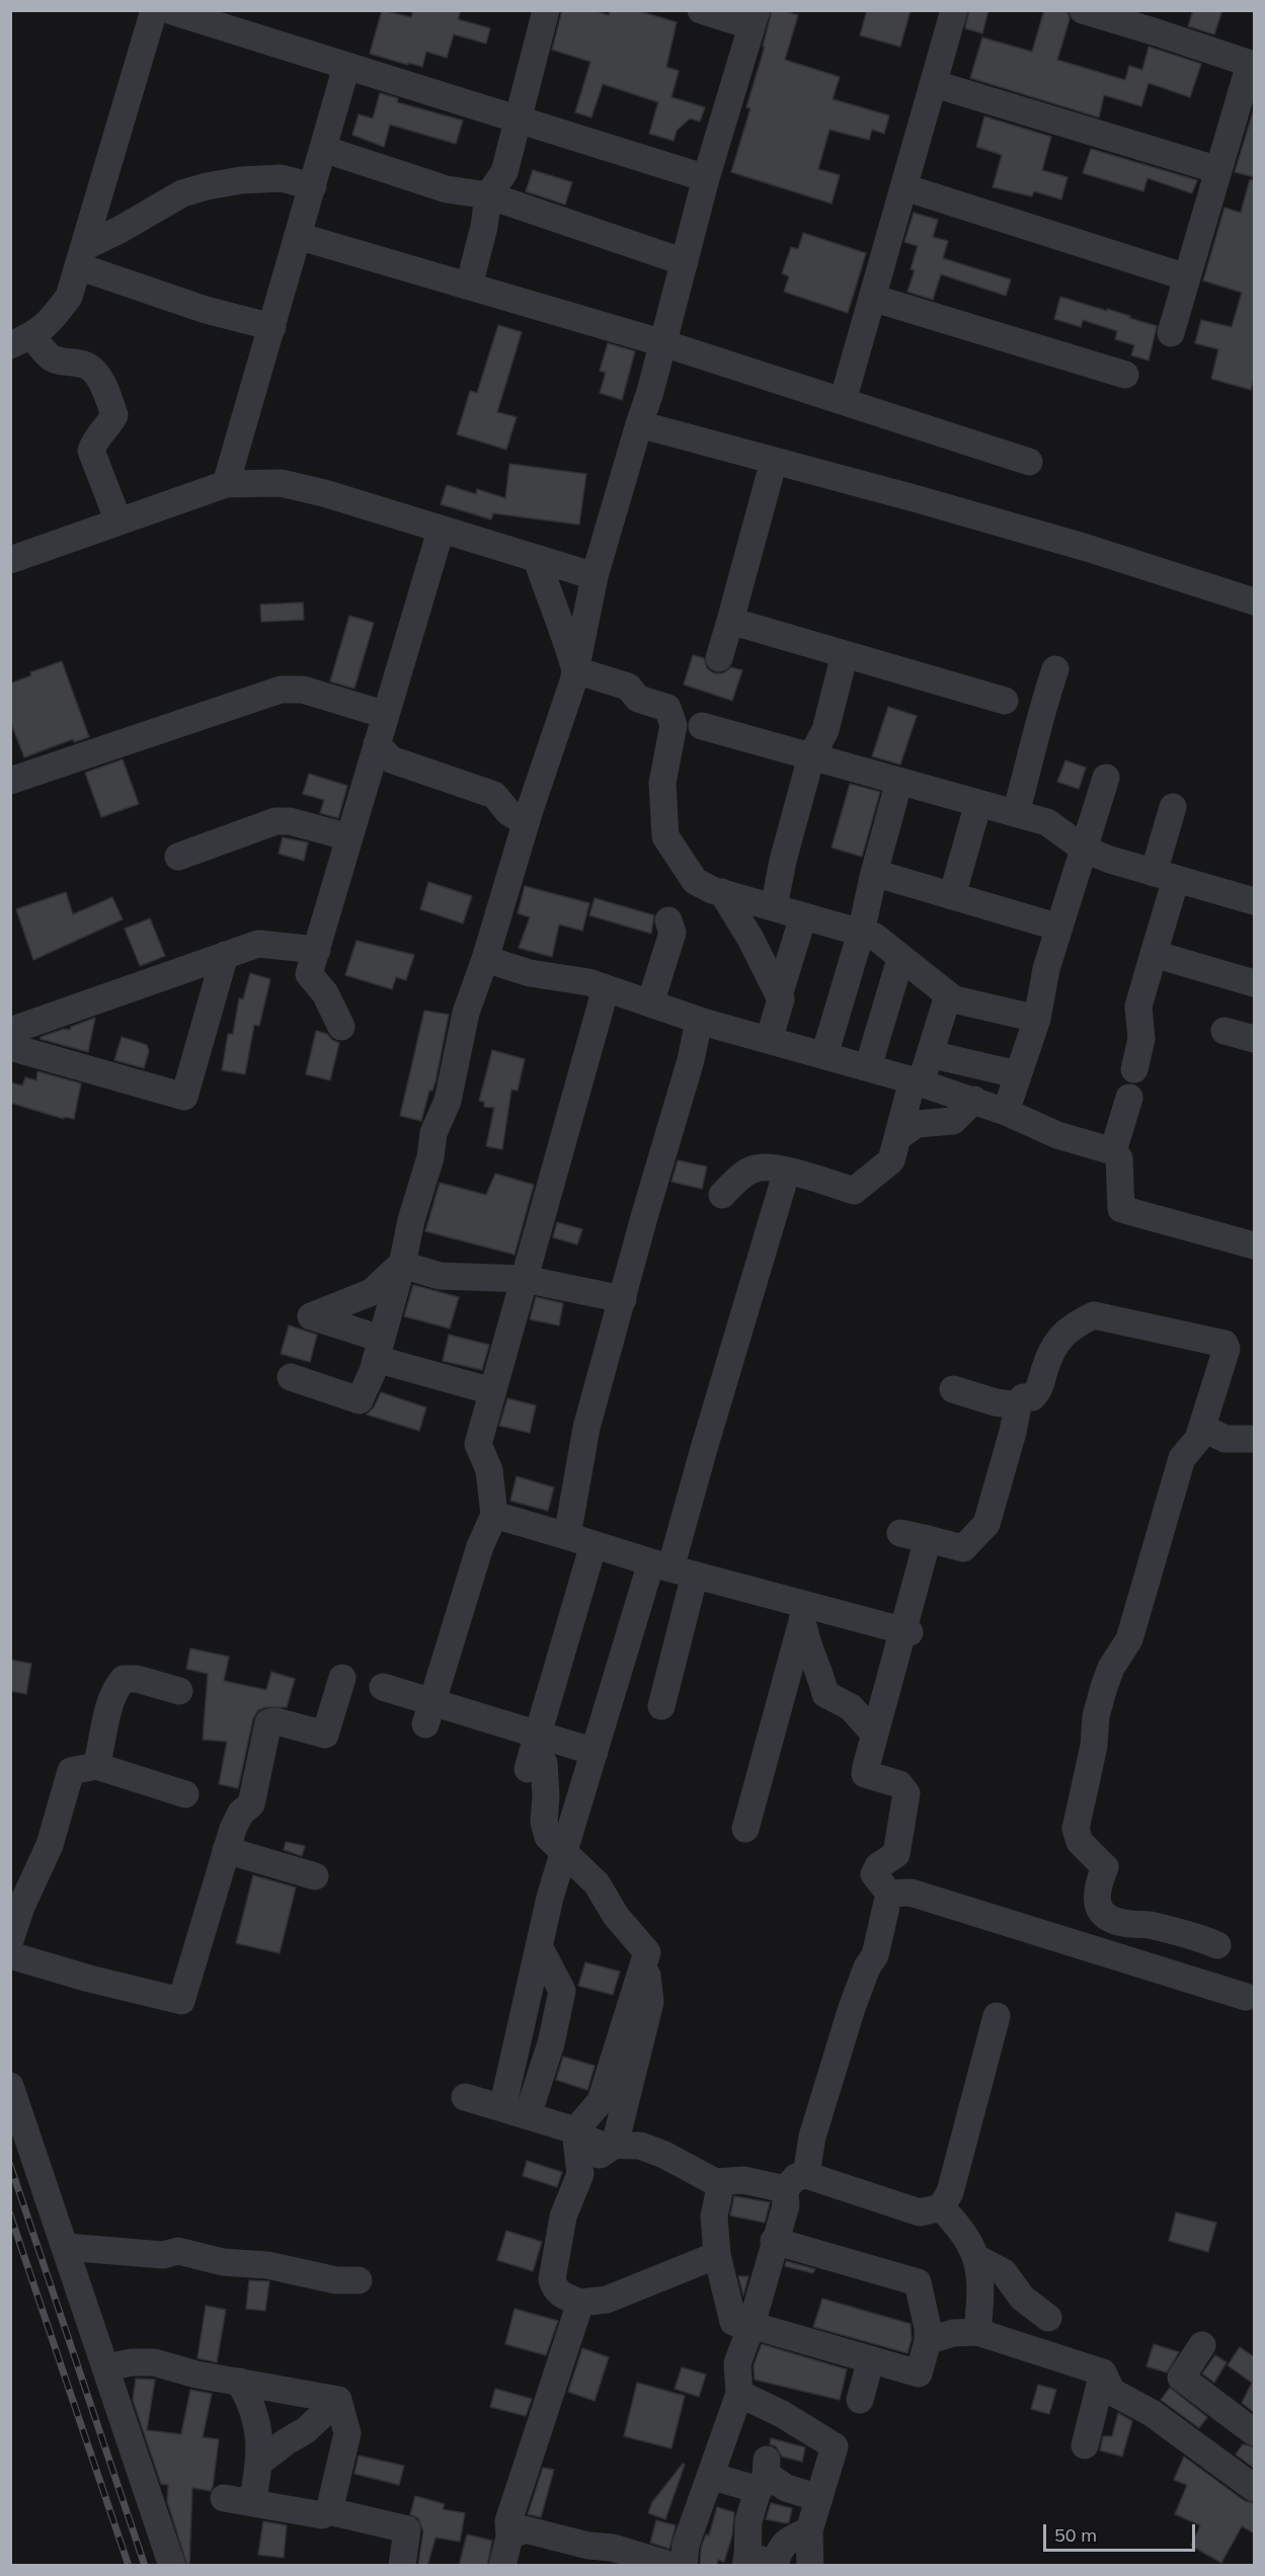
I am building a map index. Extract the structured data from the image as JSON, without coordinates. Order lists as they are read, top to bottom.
{
  "scale_bar": "50 m"
}
